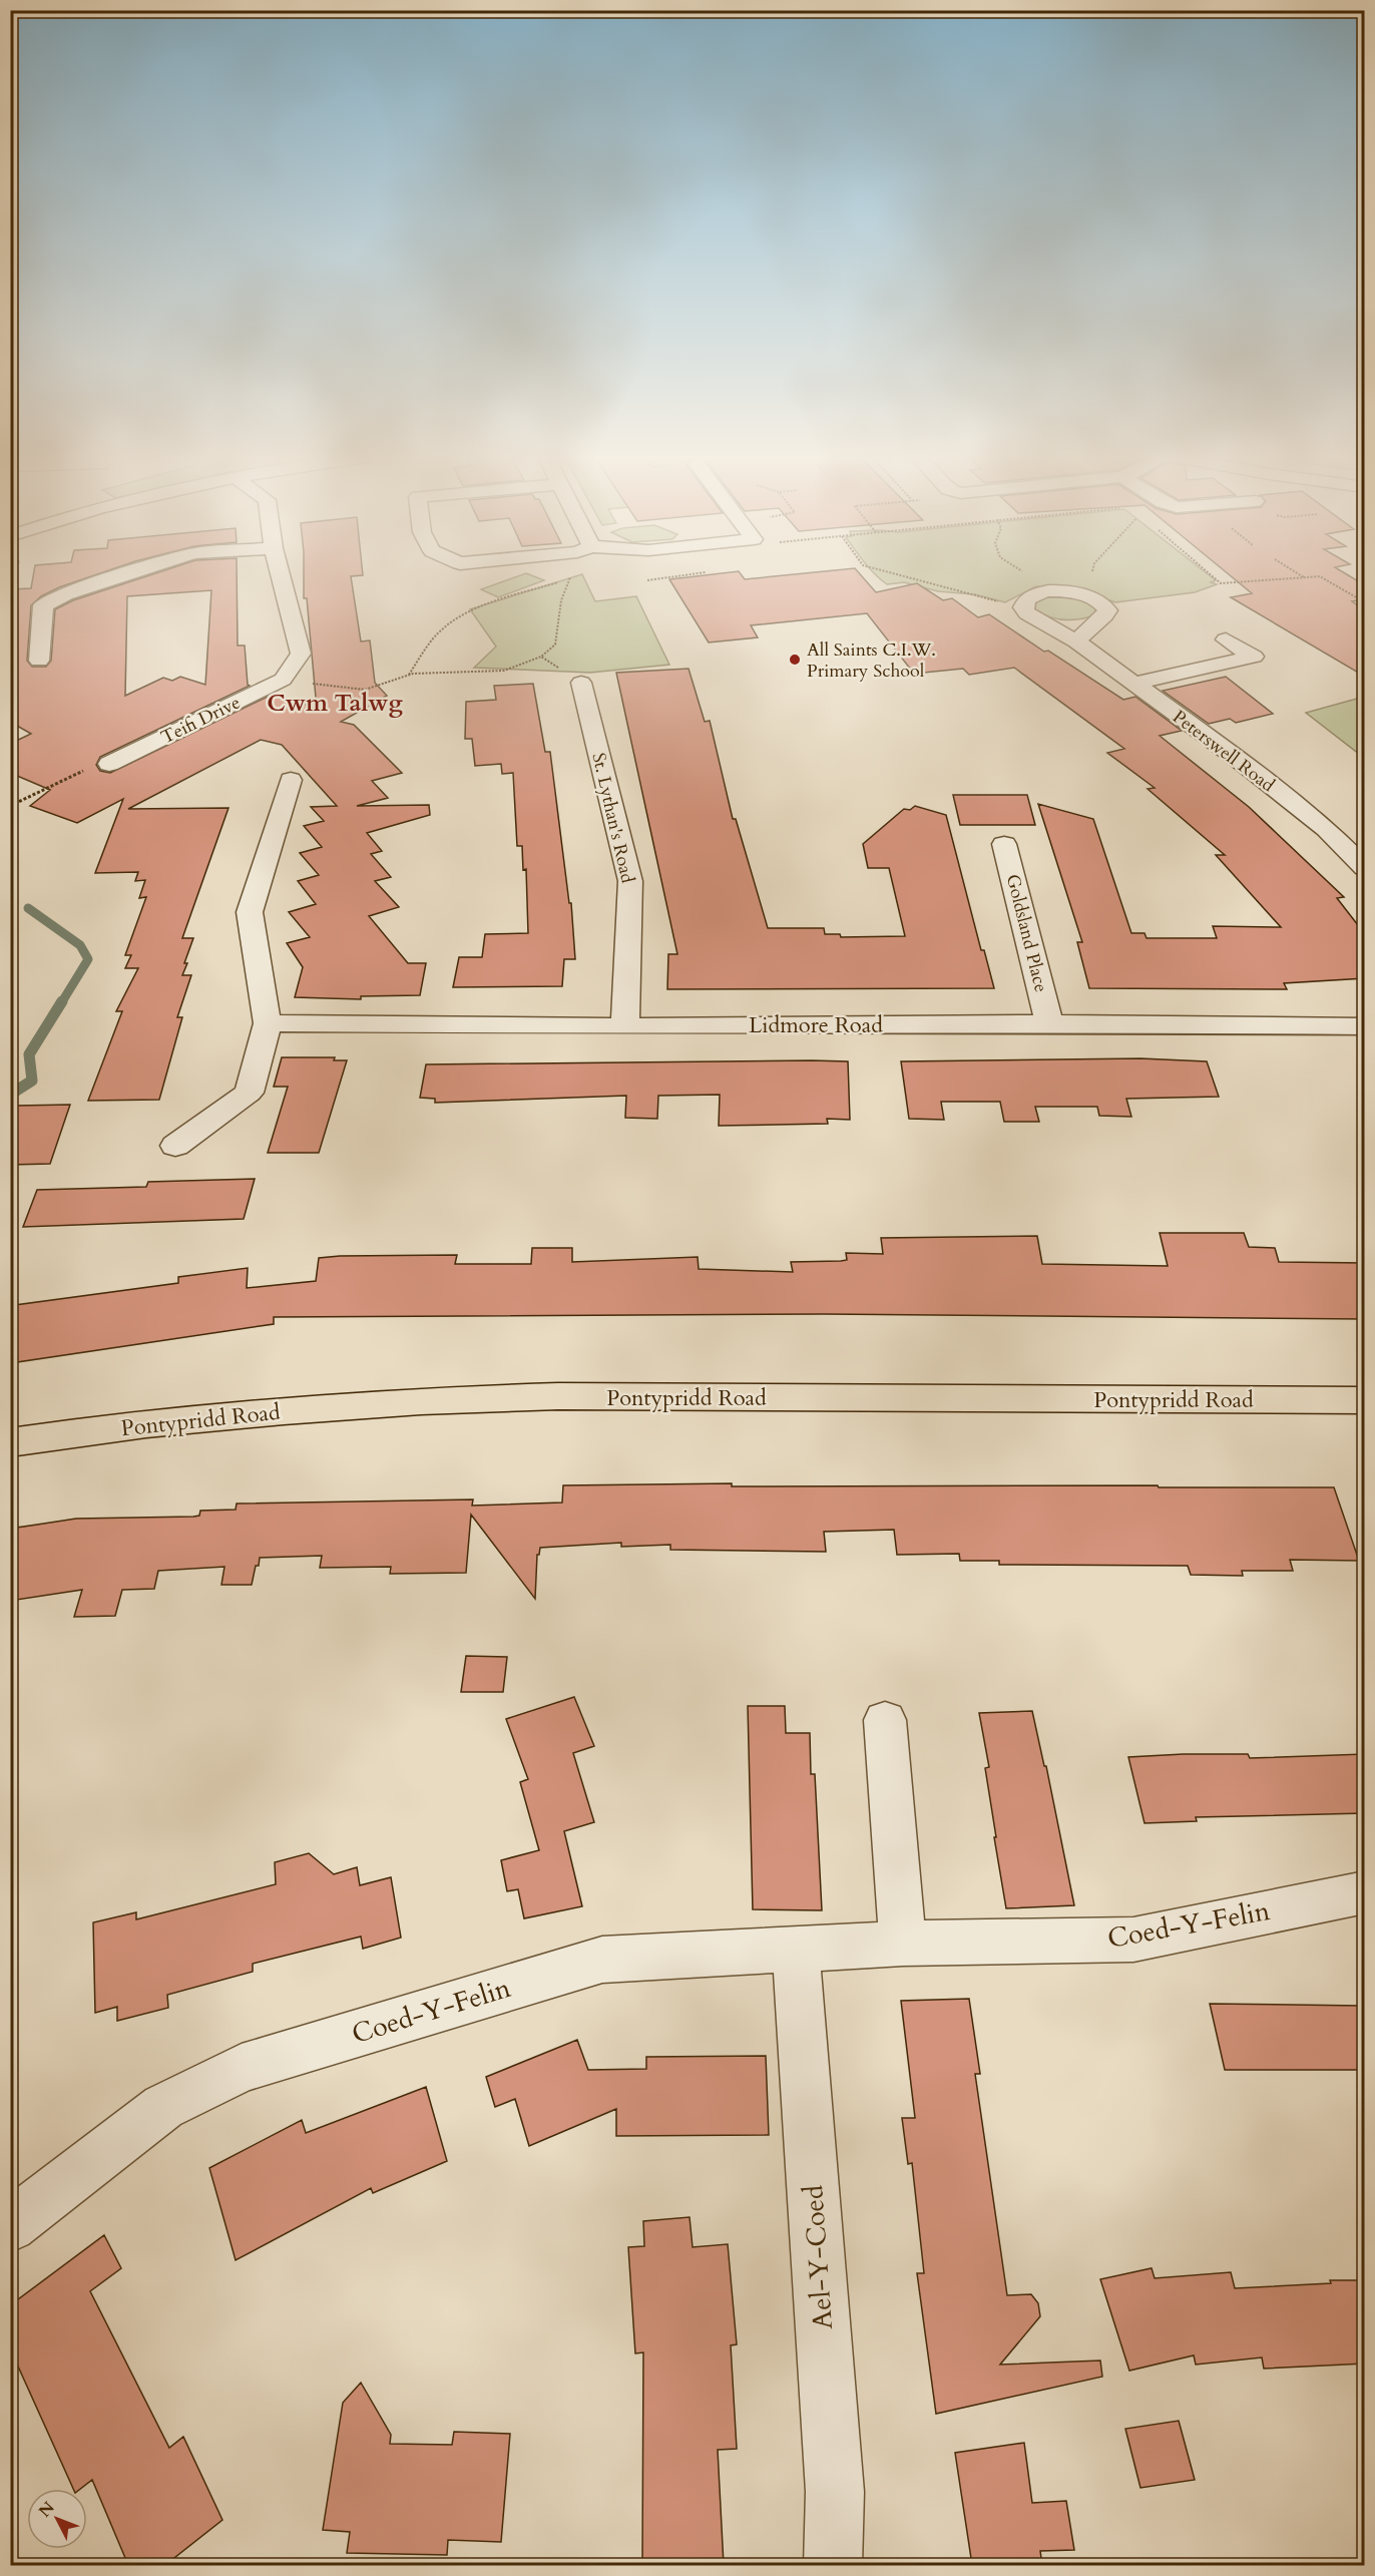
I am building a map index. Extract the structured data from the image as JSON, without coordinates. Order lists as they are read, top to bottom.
{
  "streets": {
    "main road": ["Pontypridd Road"],
    "street": [
      "Teifi Drive",
      "Peterswell Road",
      "St. Lythan's Road",
      "Goldsland Place",
      "Lidmore Road",
      "Coed-Y-Felin",
      "Ael-Y-Coed"
    ]
  },
  "crossings": [
    ["St. Lythan's Road", "Lidmore Road"],
    ["Goldsland Place", "Lidmore Road"],
    ["Coed-Y-Felin", "Ael-Y-Coed"]
  ],
  "districts": ["Cwm Talwg"],
  "places": ["All Saints C.I.W. Primary School"],
  "north": "top left"
}
